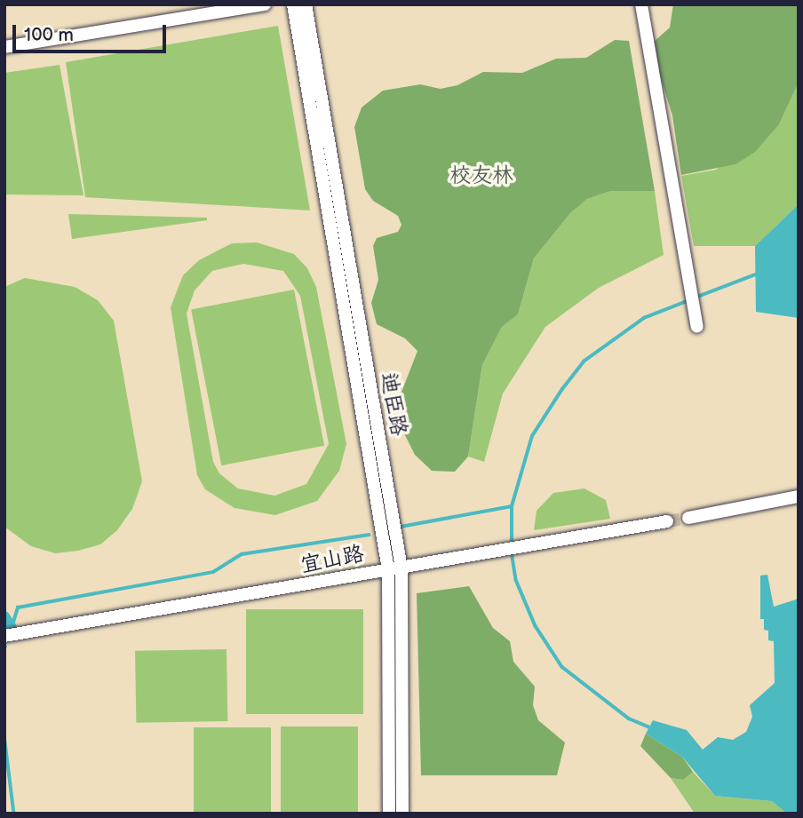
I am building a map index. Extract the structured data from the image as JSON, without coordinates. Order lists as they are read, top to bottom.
{
  "streets": {
    "street": ["迪臣路", "宜山路"]
  },
  "crossings": [
    ["迪臣路", "宜山路"]
  ],
  "parks": ["校友林"],
  "scale_bar": "100 m"
}
